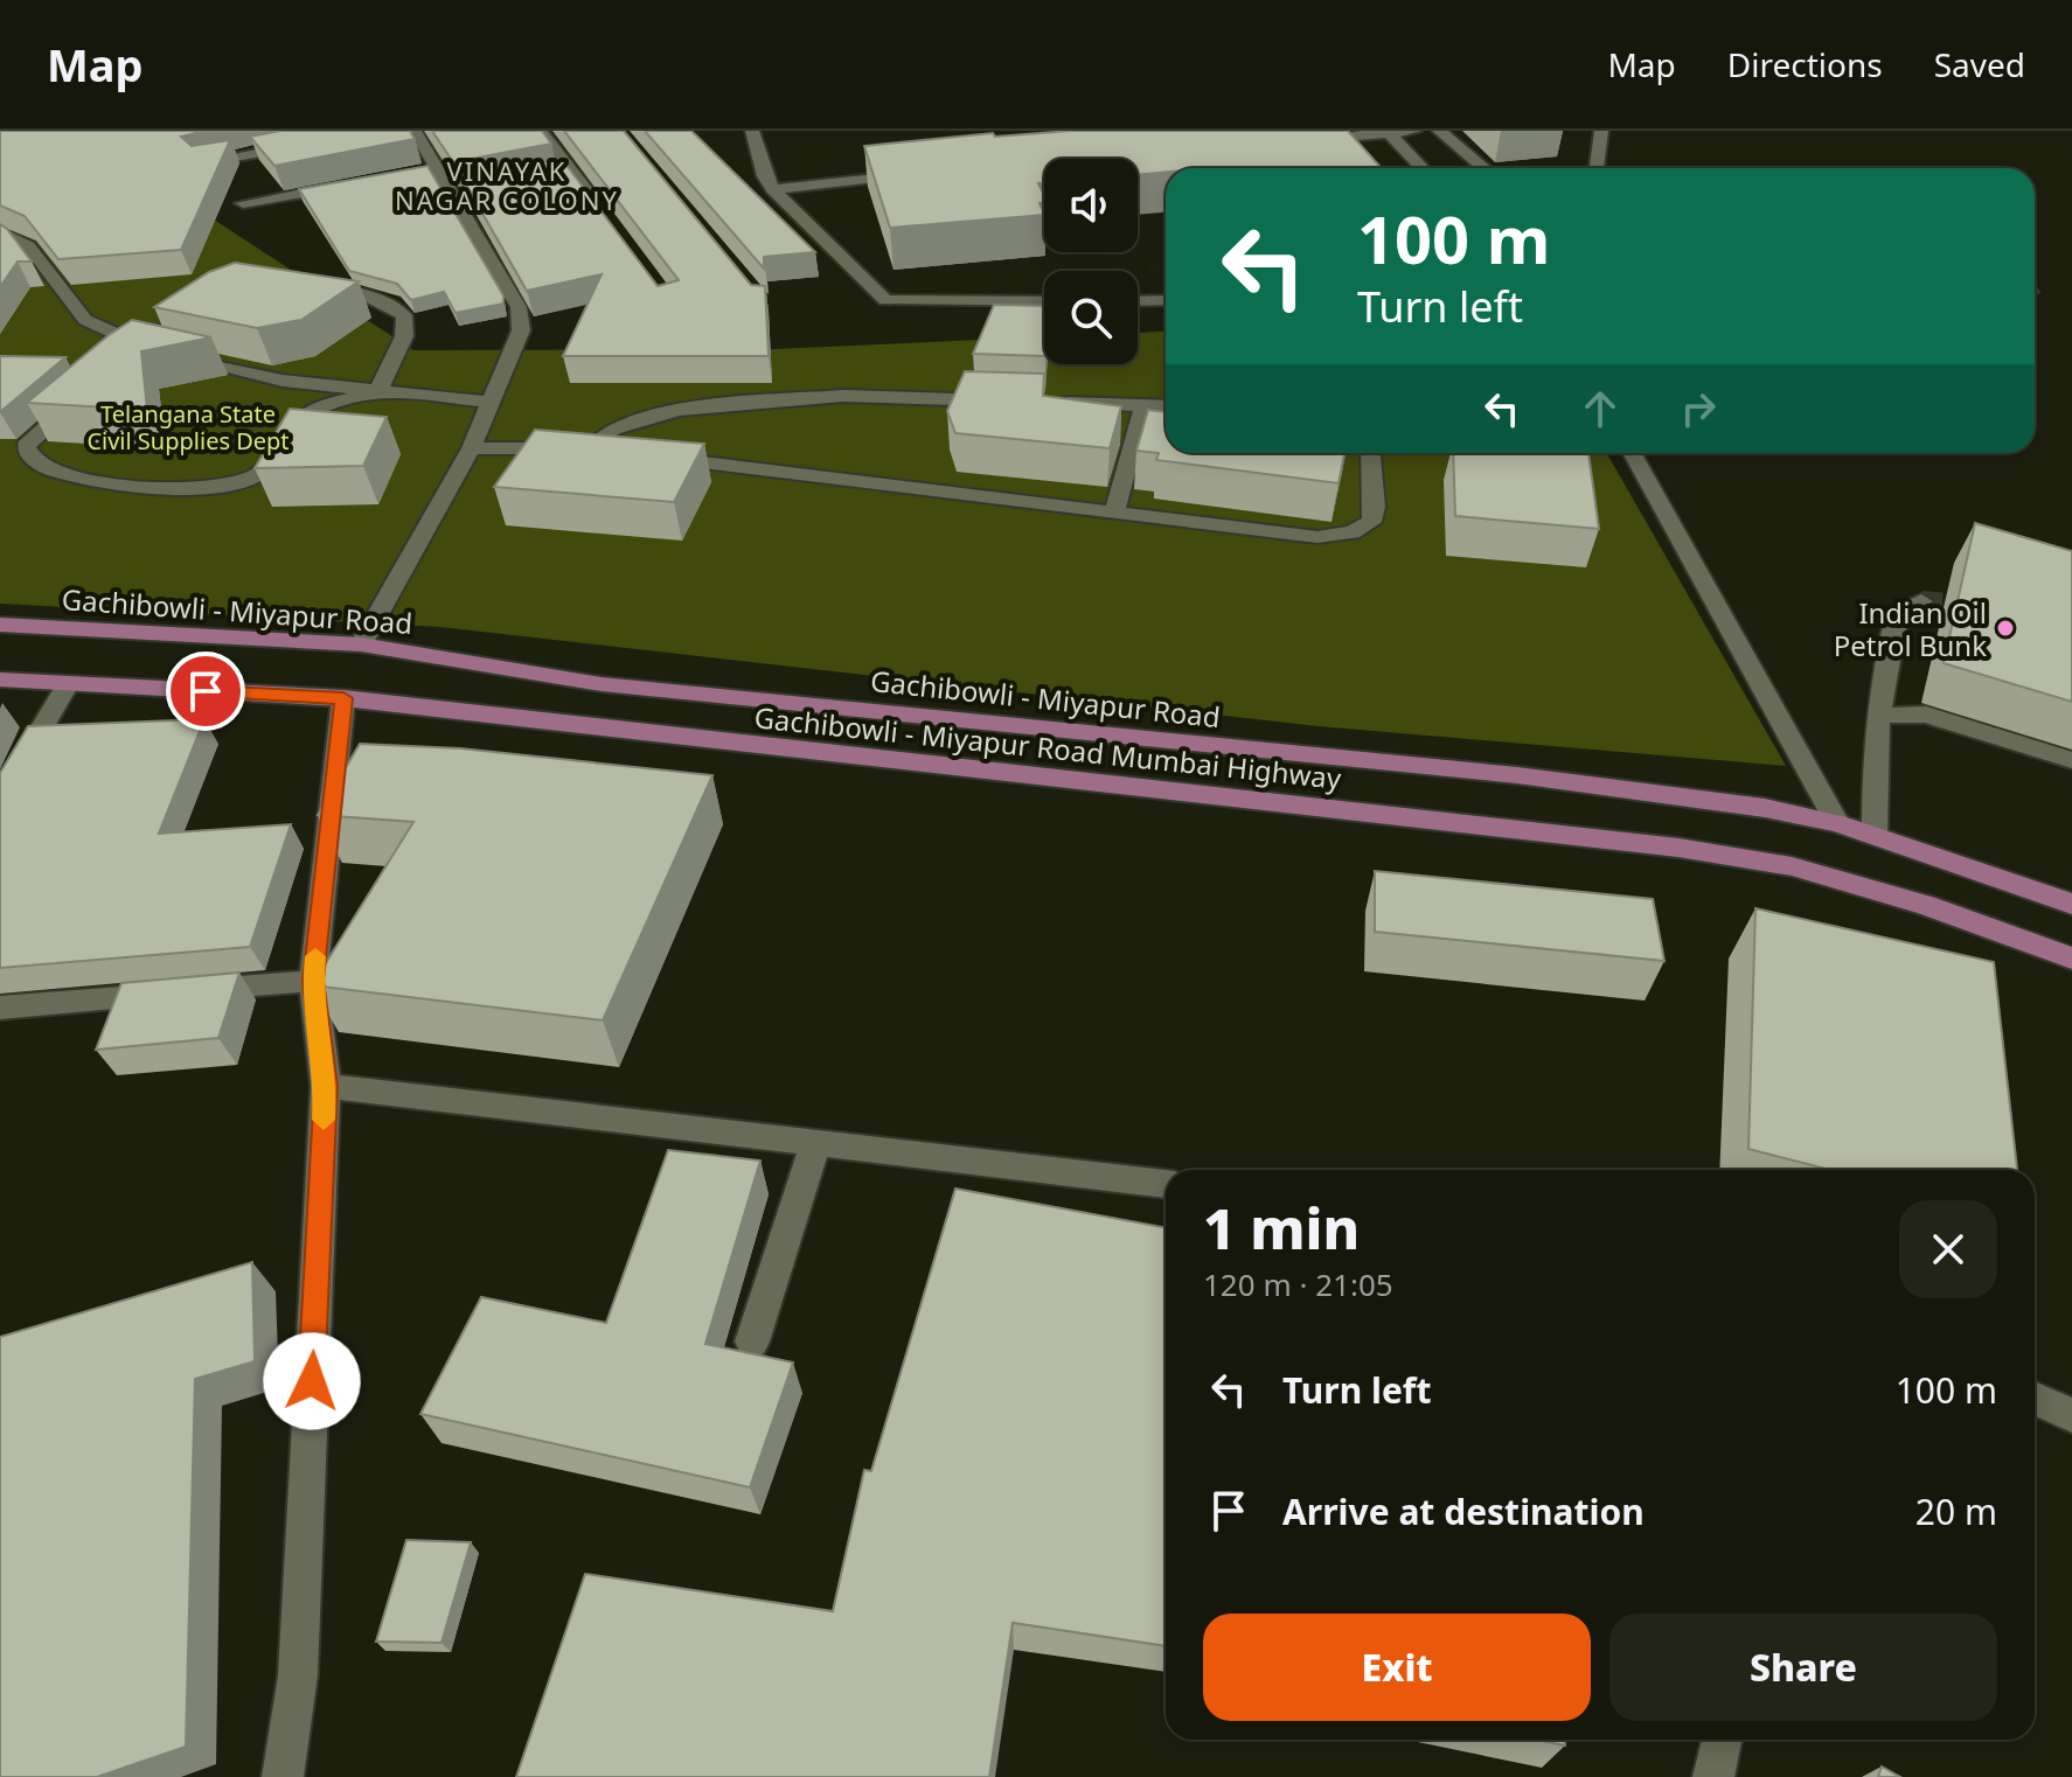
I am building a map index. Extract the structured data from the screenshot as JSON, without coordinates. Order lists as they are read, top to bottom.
{
  "streets": {
    "main road": ["Gachibowli - Miyapur Road", "Gachibowli - Miyapur Road Mumbai Highway"]
  },
  "districts": ["VINAYAK NAGAR COLONY"],
  "parks": ["Telangana State Civil Supplies Dept"],
  "places": ["Indian Oil Petrol Bunk"],
  "page": {
    "header": "Map",
    "nav": ["Map", "Directions", "Saved"],
    "turn": ["100 m", "Turn left"],
    "heading": ["1 min", "120 m · 21:05"],
    "list": [
      {
        "name": "Turn left",
        "value": "100 m"
      },
      {
        "name": "Arrive at destination",
        "value": "20 m"
      }
    ],
    "buttons": ["Exit", "Share"]
  }
}
